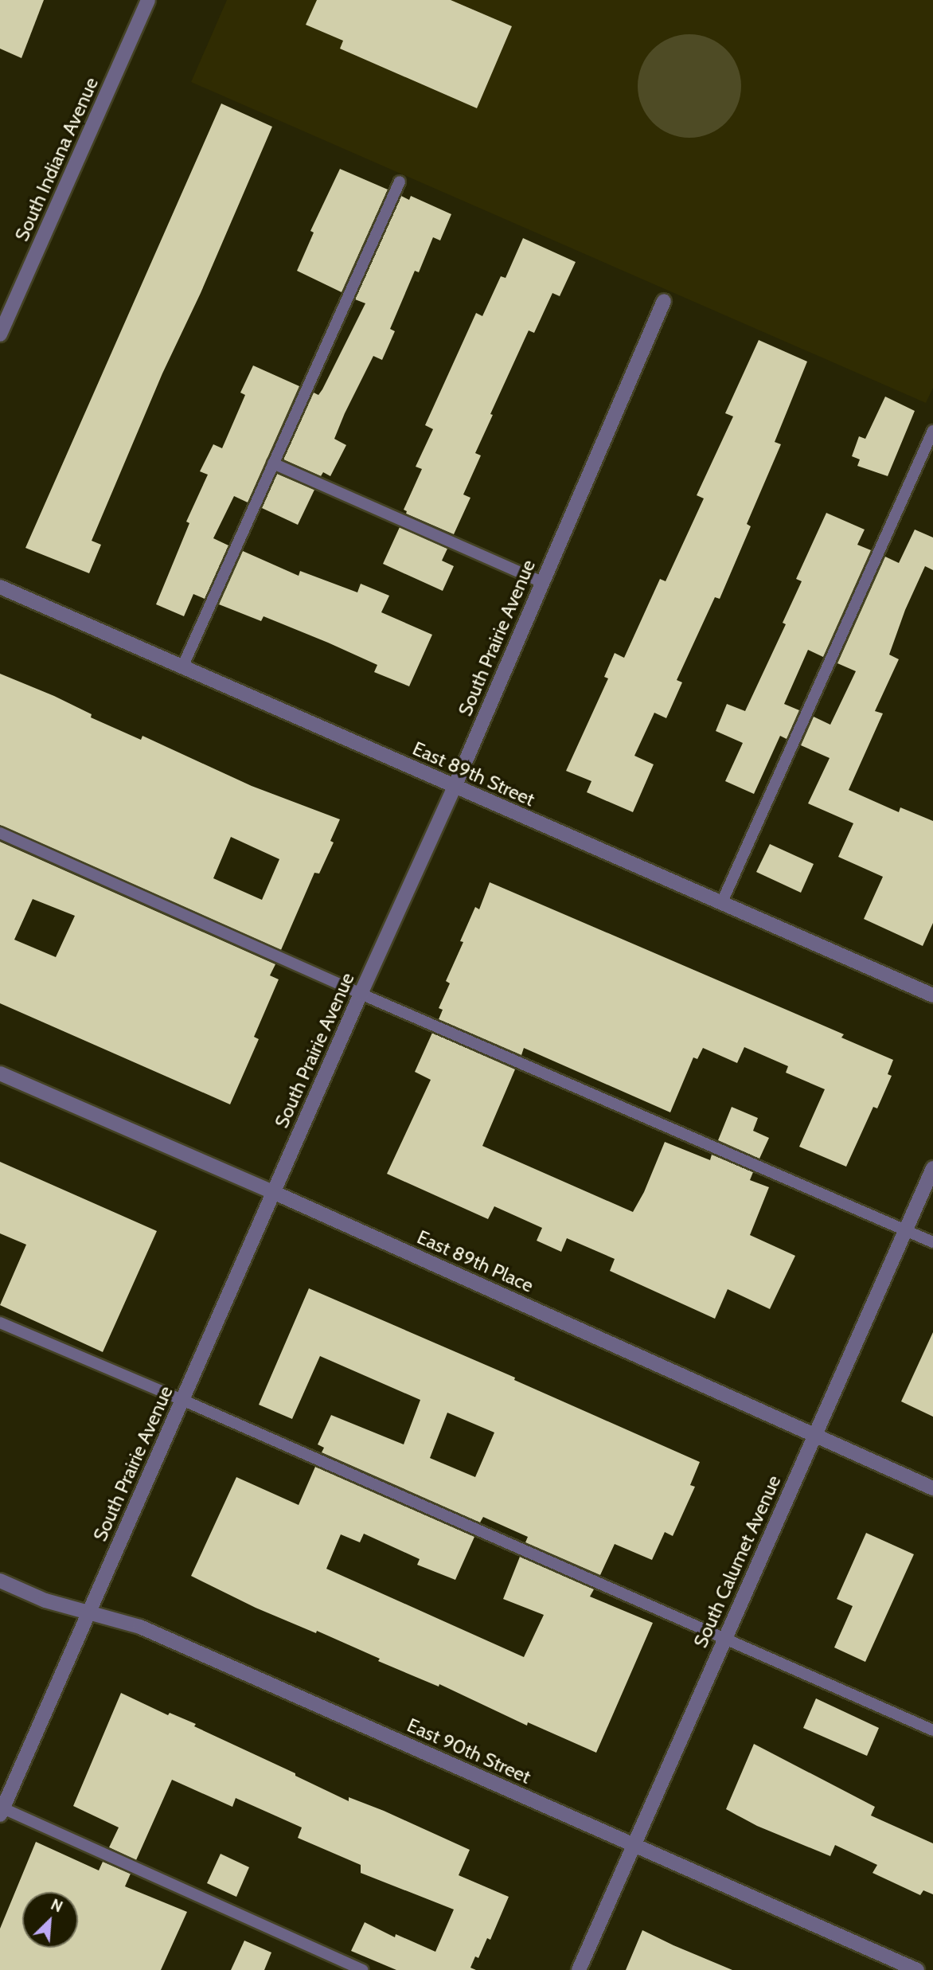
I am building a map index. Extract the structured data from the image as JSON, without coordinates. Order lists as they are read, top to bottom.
{
  "streets": {
    "street": [
      "South Indiana Avenue",
      "South Prairie Avenue",
      "East 89th Street",
      "East 89th Place",
      "South Calumet Avenue",
      "East 90th Street"
    ]
  },
  "crossings": [
    ["South Prairie Avenue", "East 89th Street"],
    ["South Prairie Avenue", "East 89th Place"],
    ["South Prairie Avenue", "East 90th Street"],
    ["East 89th Place", "South Calumet Avenue"],
    ["South Calumet Avenue", "East 90th Street"]
  ],
  "north": "top right"
}
